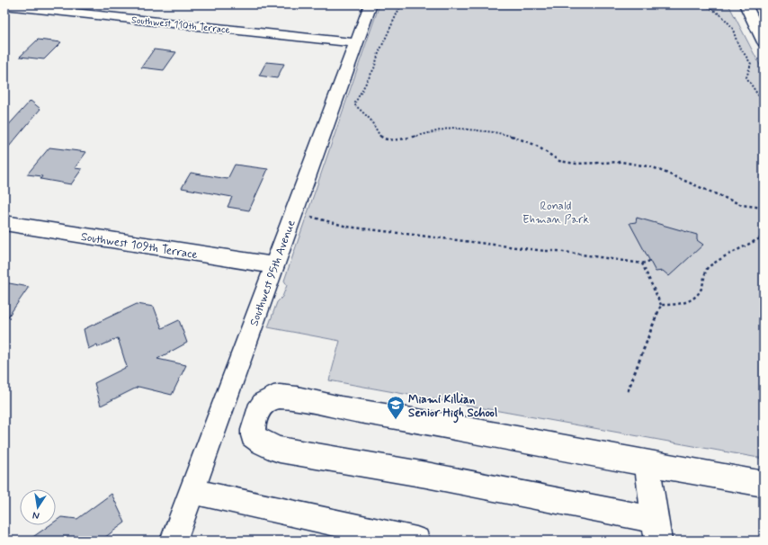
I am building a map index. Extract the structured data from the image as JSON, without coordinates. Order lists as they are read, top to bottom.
{
  "streets": {
    "street": ["Southwest 110th Terrace", "Southwest 109th Terrace", "Southwest 95th Avenue"]
  },
  "crossings": [
    ["Southwest 110th Terrace", "Southwest 95th Avenue"],
    ["Southwest 109th Terrace", "Southwest 95th Avenue"]
  ],
  "parks": ["Ronald Ehman Park"],
  "places": {
    "school or university": ["Miami Killian Senior High School"]
  },
  "north": "bottom"
}
